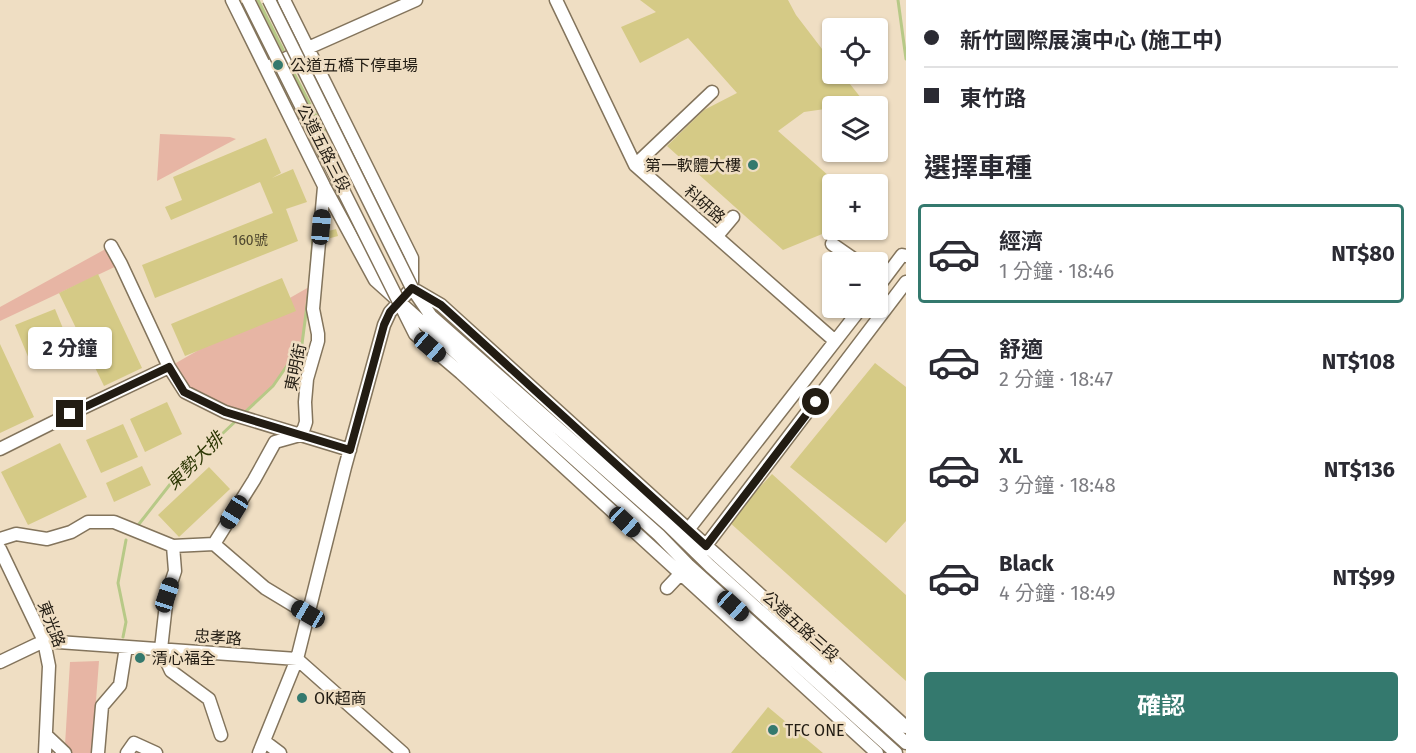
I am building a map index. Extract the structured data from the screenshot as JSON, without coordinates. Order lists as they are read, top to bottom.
{
  "streets": {
    "street": [
      "公道五路三段",
      "科研路",
      "東明街",
      "東光路",
      "忠孝路"
    ]
  },
  "crossings": [
    ["公道五路三段", "東明街"],
    ["東光路", "忠孝路"]
  ],
  "water": ["東勢大排"],
  "places": [
    "公道五橋下停車場",
    "第一軟體大樓",
    "清心福全",
    "OK超商",
    "TFC ONE"
  ],
  "house_numbers": ["160號"],
  "page": {
    "banner": ["新竹國際展演中心 (施工中)", "東竹路"],
    "map_buttons": ["+", "−"],
    "heading": "選擇車種",
    "list": [
      {
        "name": "經濟",
        "note": "1 分鐘 · 18:46",
        "value": "NT$80"
      },
      {
        "name": "舒適",
        "note": "2 分鐘 · 18:47",
        "value": "NT$108"
      },
      {
        "name": "XL",
        "note": "3 分鐘 · 18:48",
        "value": "NT$136"
      },
      {
        "name": "Black",
        "note": "4 分鐘 · 18:49",
        "value": "NT$99"
      }
    ],
    "bubble": "2 分鐘",
    "buttons": "確認"
  }
}
